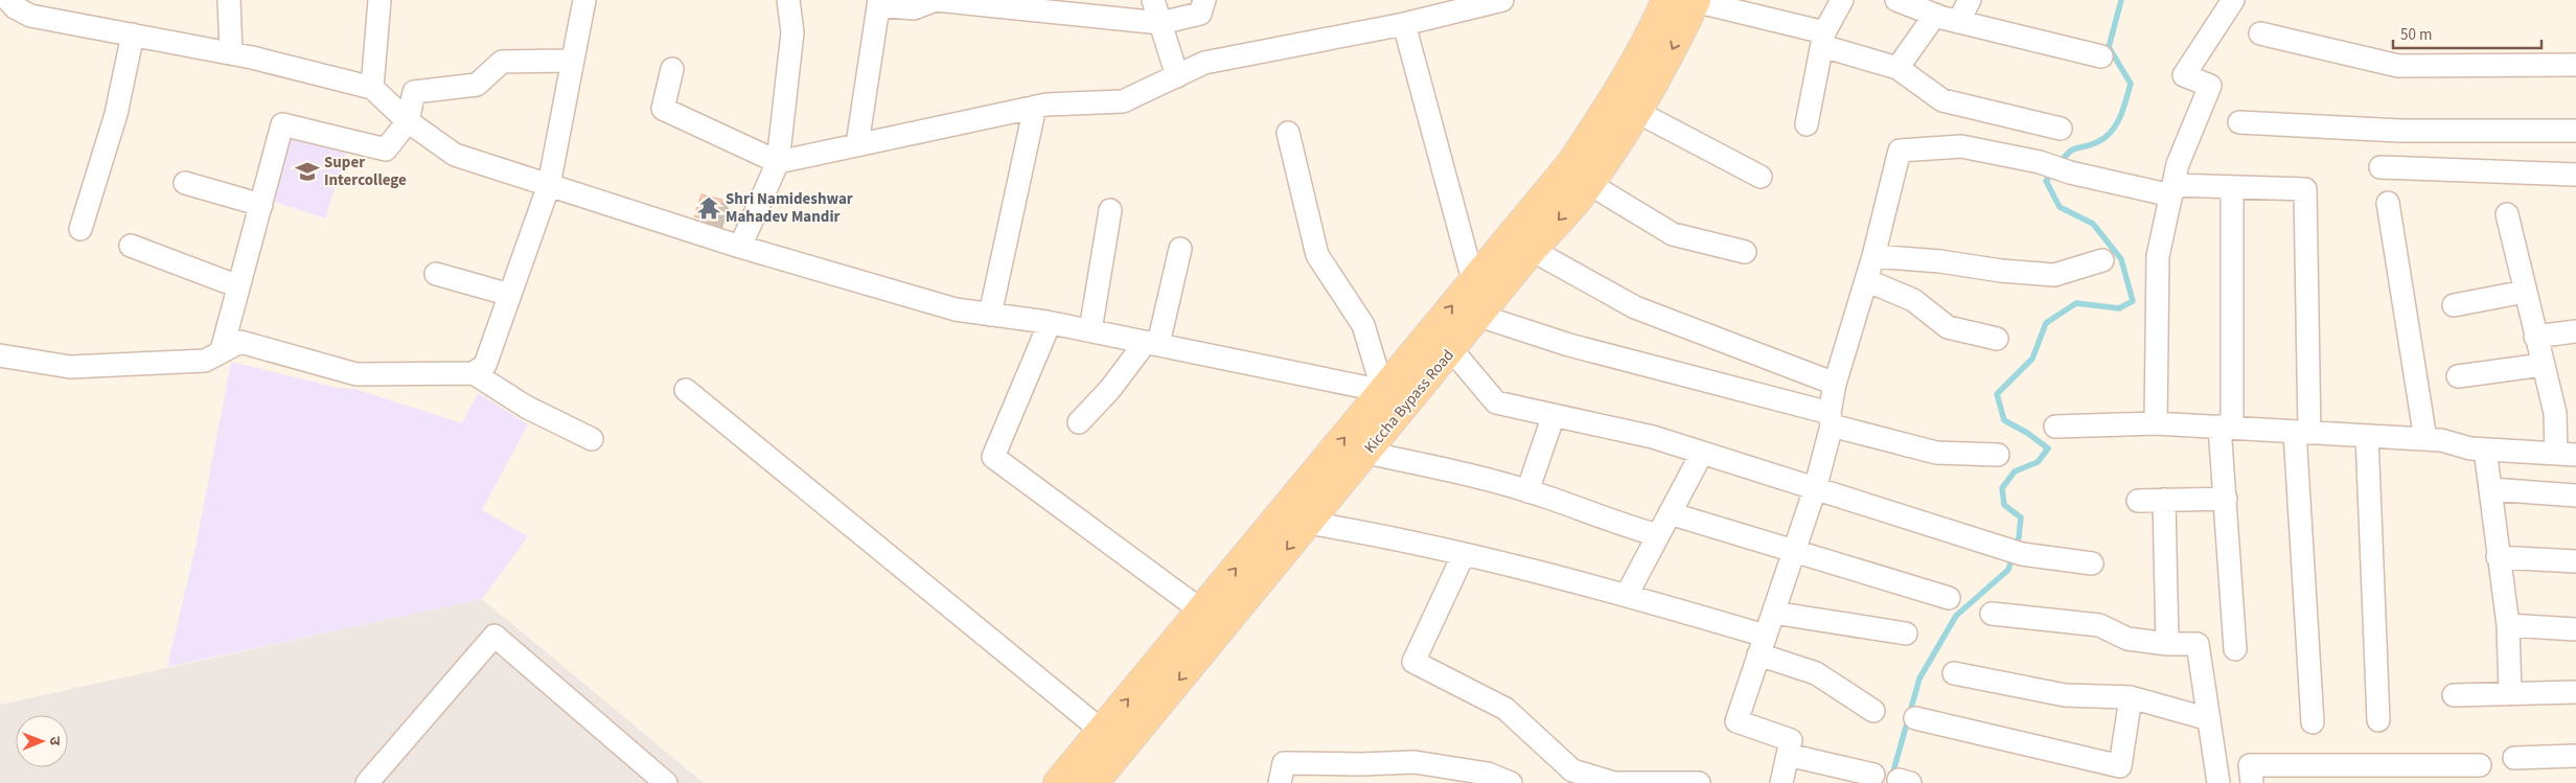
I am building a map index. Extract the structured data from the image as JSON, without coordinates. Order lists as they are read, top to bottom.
{
  "streets": {
    "main road": ["Kiccha Bypass Road"]
  },
  "places": {
    "school or university": ["Super Intercollege"],
    "temple": ["Shri Namideshwar Mahadev Mandir"]
  },
  "scale_bar": "50 m",
  "north": "right"
}
